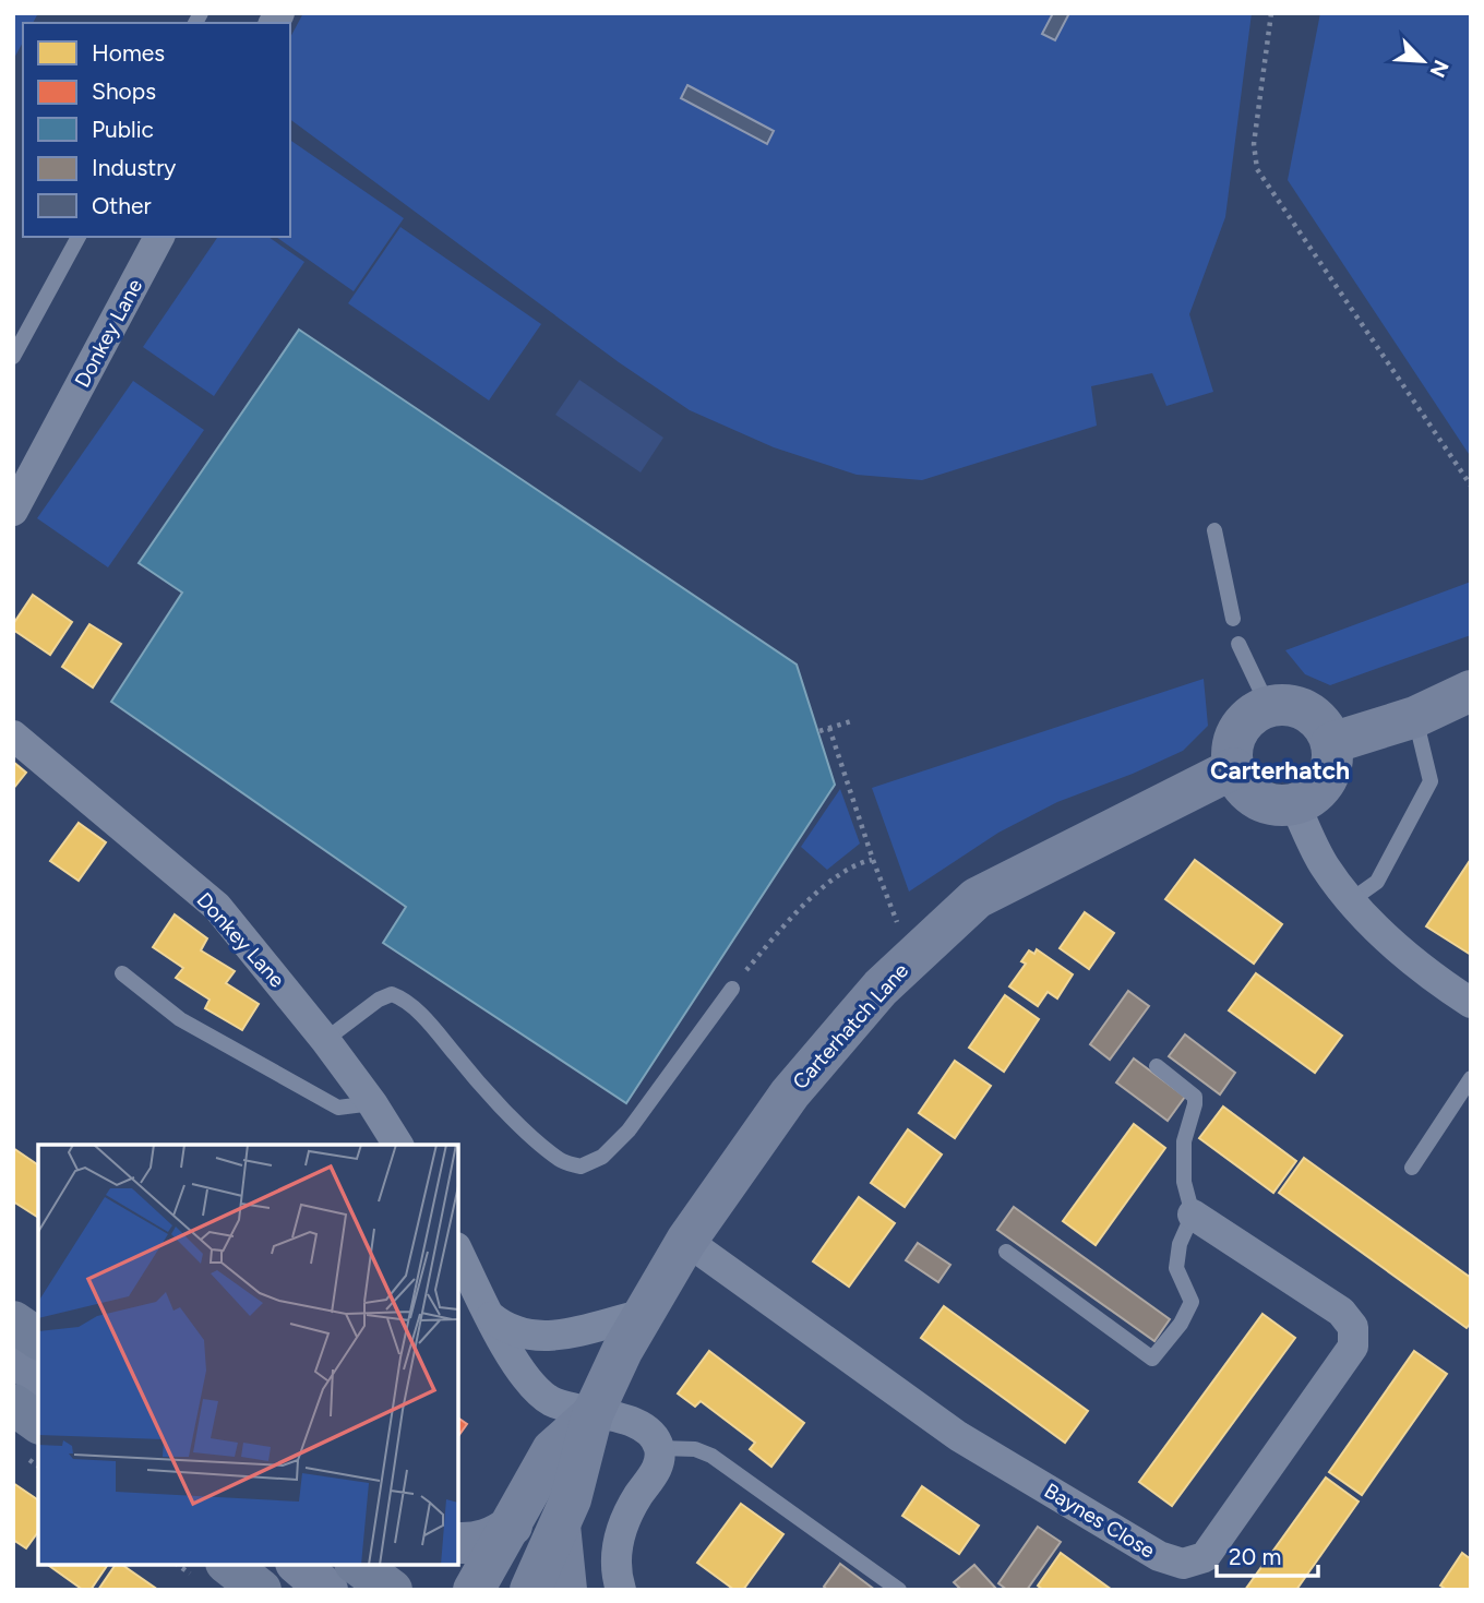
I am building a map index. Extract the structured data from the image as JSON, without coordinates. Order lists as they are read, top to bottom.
{
  "streets": {
    "street": ["Donkey Lane", "Carterhatch Lane", "Baynes Close"]
  },
  "crossings": [
    ["Carterhatch Lane", "Baynes Close"]
  ],
  "districts": ["Carterhatch"],
  "legend": [
    "Homes",
    "Shops",
    "Public",
    "Industry",
    "Other"
  ],
  "scale_bar": "20 m",
  "north": "bottom right"
}
